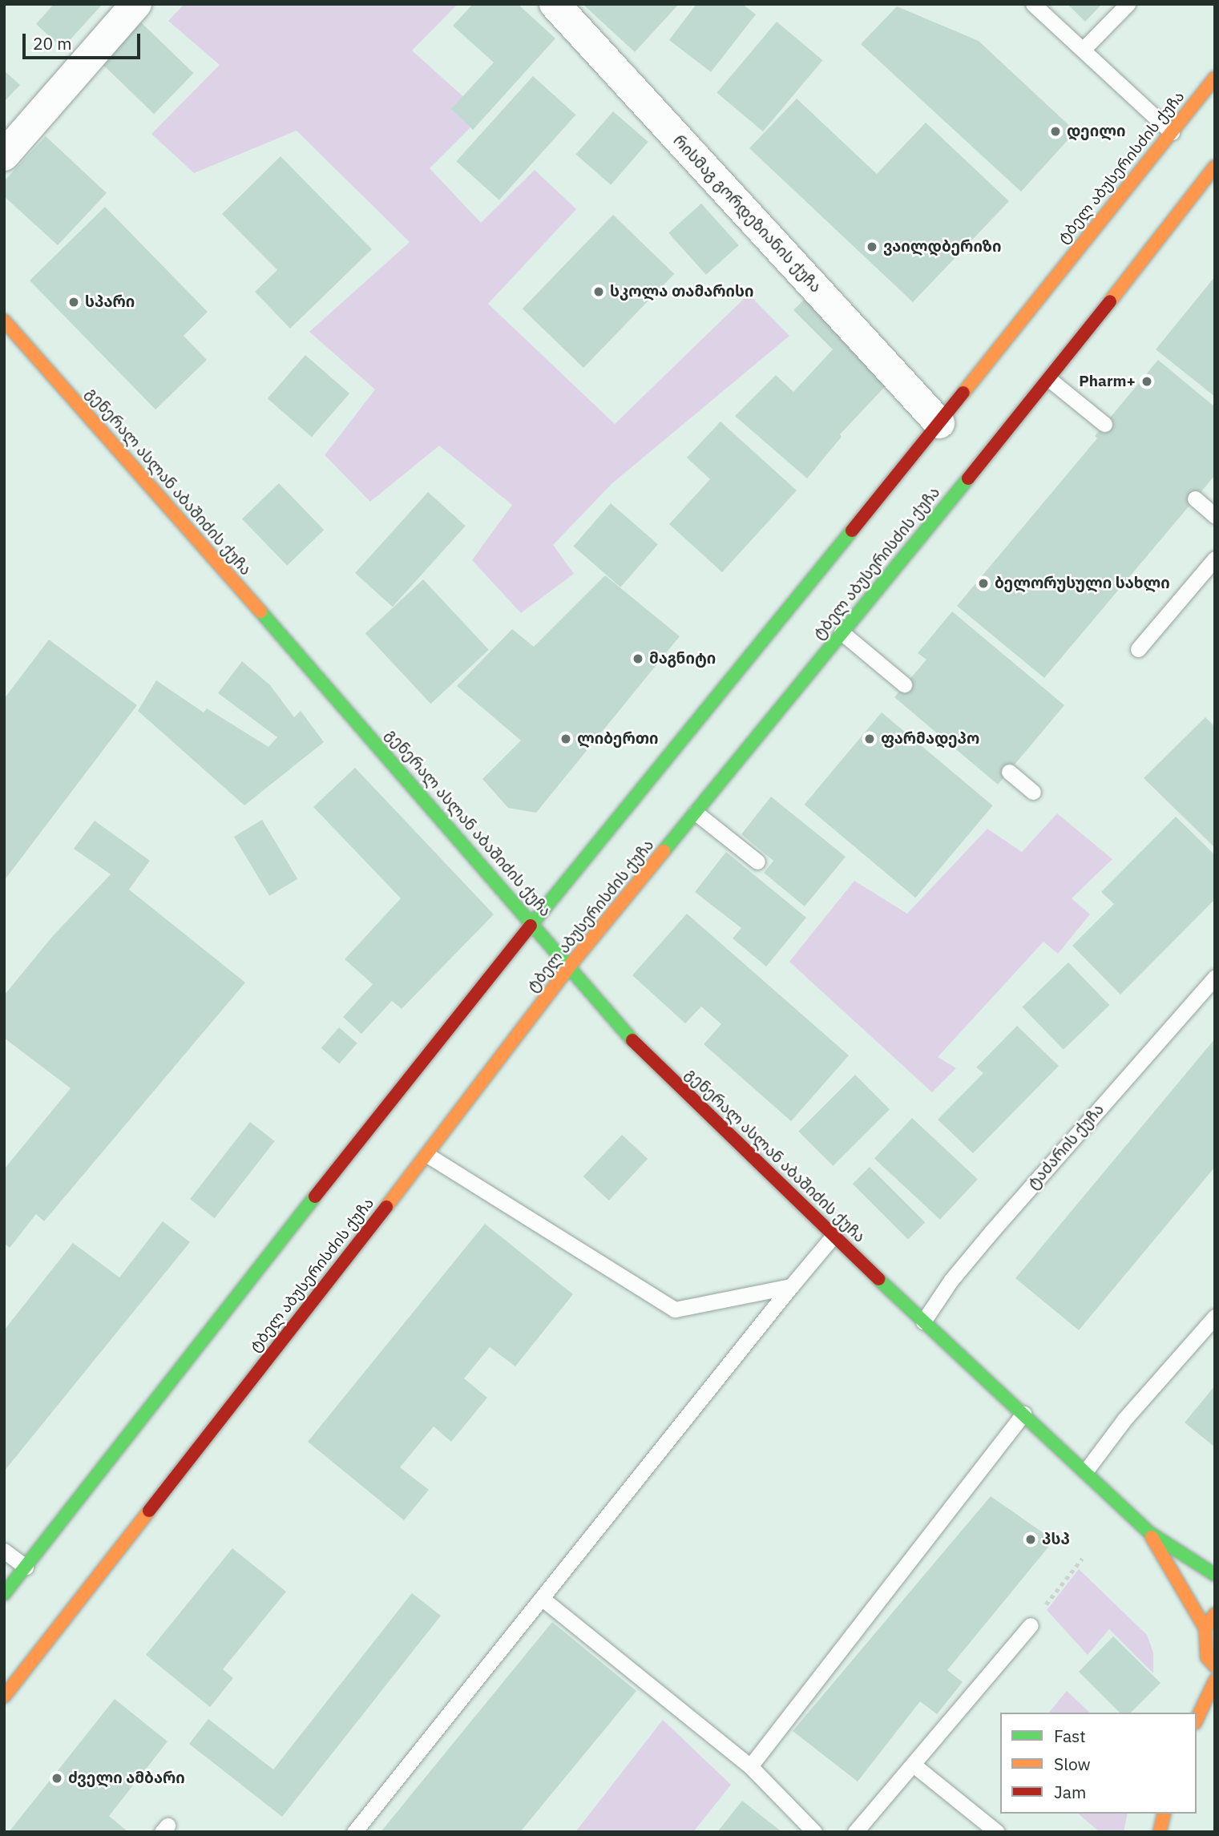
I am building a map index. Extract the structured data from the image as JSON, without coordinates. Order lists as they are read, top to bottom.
{
  "streets": {
    "main road": ["ტბელ აბუსერისძის ქუჩა", "გენერალ ასლან აბაშიძის ქუჩა"],
    "street": ["რისმაგ გორდეზიანის ქუჩა"],
    "lane": ["ტაძარის ქუჩა"]
  },
  "crossings": [
    ["ტბელ აბუსერისძის ქუჩა", "რისმაგ გორდეზიანის ქუჩა"],
    ["ტბელ აბუსერისძის ქუჩა", "გენერალ ასლან აბაშიძის ქუჩა"],
    ["გენერალ ასლან აბაშიძის ქუჩა", "ტაძარის ქუჩა"]
  ],
  "places": [
    "დეილი",
    "ვაილდბერიზი",
    "სკოლა თამარისი",
    "სპარი",
    "Pharm+",
    "ბელორუსული სახლი",
    "მაგნიტი",
    "ლიბერთი",
    "ფარმადეპო",
    "პსპ",
    "ძველი ამბარი"
  ],
  "legend": ["Fast", "Slow", "Jam"],
  "scale_bar": "20 m"
}
